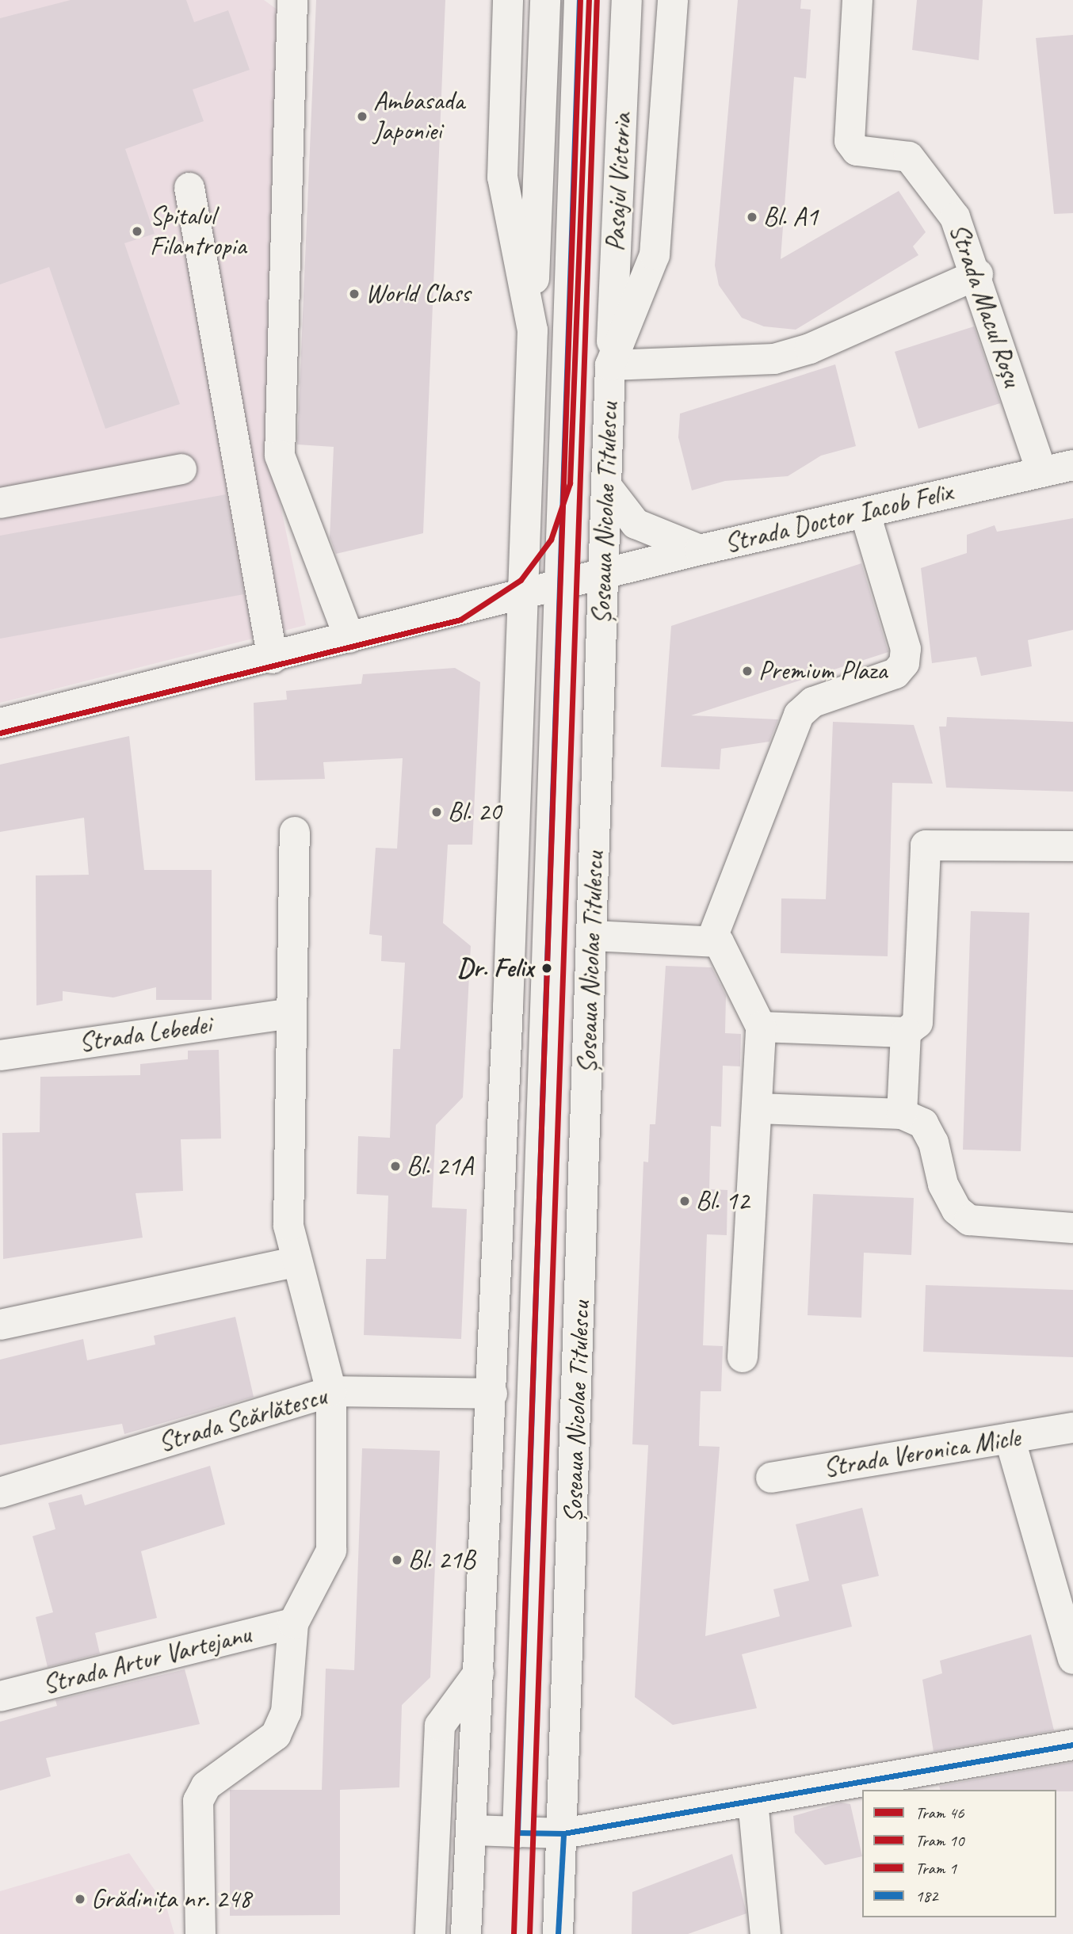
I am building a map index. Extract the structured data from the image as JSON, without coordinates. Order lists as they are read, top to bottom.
{
  "streets": {
    "street": [
      "Pasajul Victoria",
      "Strada Macul Roșu",
      "Șoseaua Nicolae Titulescu",
      "Strada Doctor Iacob Felix",
      "Strada Lebedei",
      "Strada Scărlătescu",
      "Strada Veronica Micle",
      "Strada Artur Vartejanu"
    ]
  },
  "crossings": [
    ["Pasajul Victoria", "Șoseaua Nicolae Titulescu"],
    ["Strada Macul Roșu", "Strada Doctor Iacob Felix"],
    ["Șoseaua Nicolae Titulescu", "Strada Doctor Iacob Felix"]
  ],
  "places": [
    "Ambasada Japoniei",
    "Bl. A1",
    "Spitalul Filantropia",
    "World Class",
    "Premium Plaza",
    "Bl. 20",
    "Dr. Felix",
    "Bl. 21A",
    "Bl. 12",
    "Bl. 21B",
    "Grădinița nr. 248"
  ],
  "lines": [
    "tram line 46",
    "tram line 10",
    "tram line 1",
    "transit line 182"
  ],
  "legend": [
    "Tram 46",
    "Tram 10",
    "Tram 1",
    "182"
  ]
}
